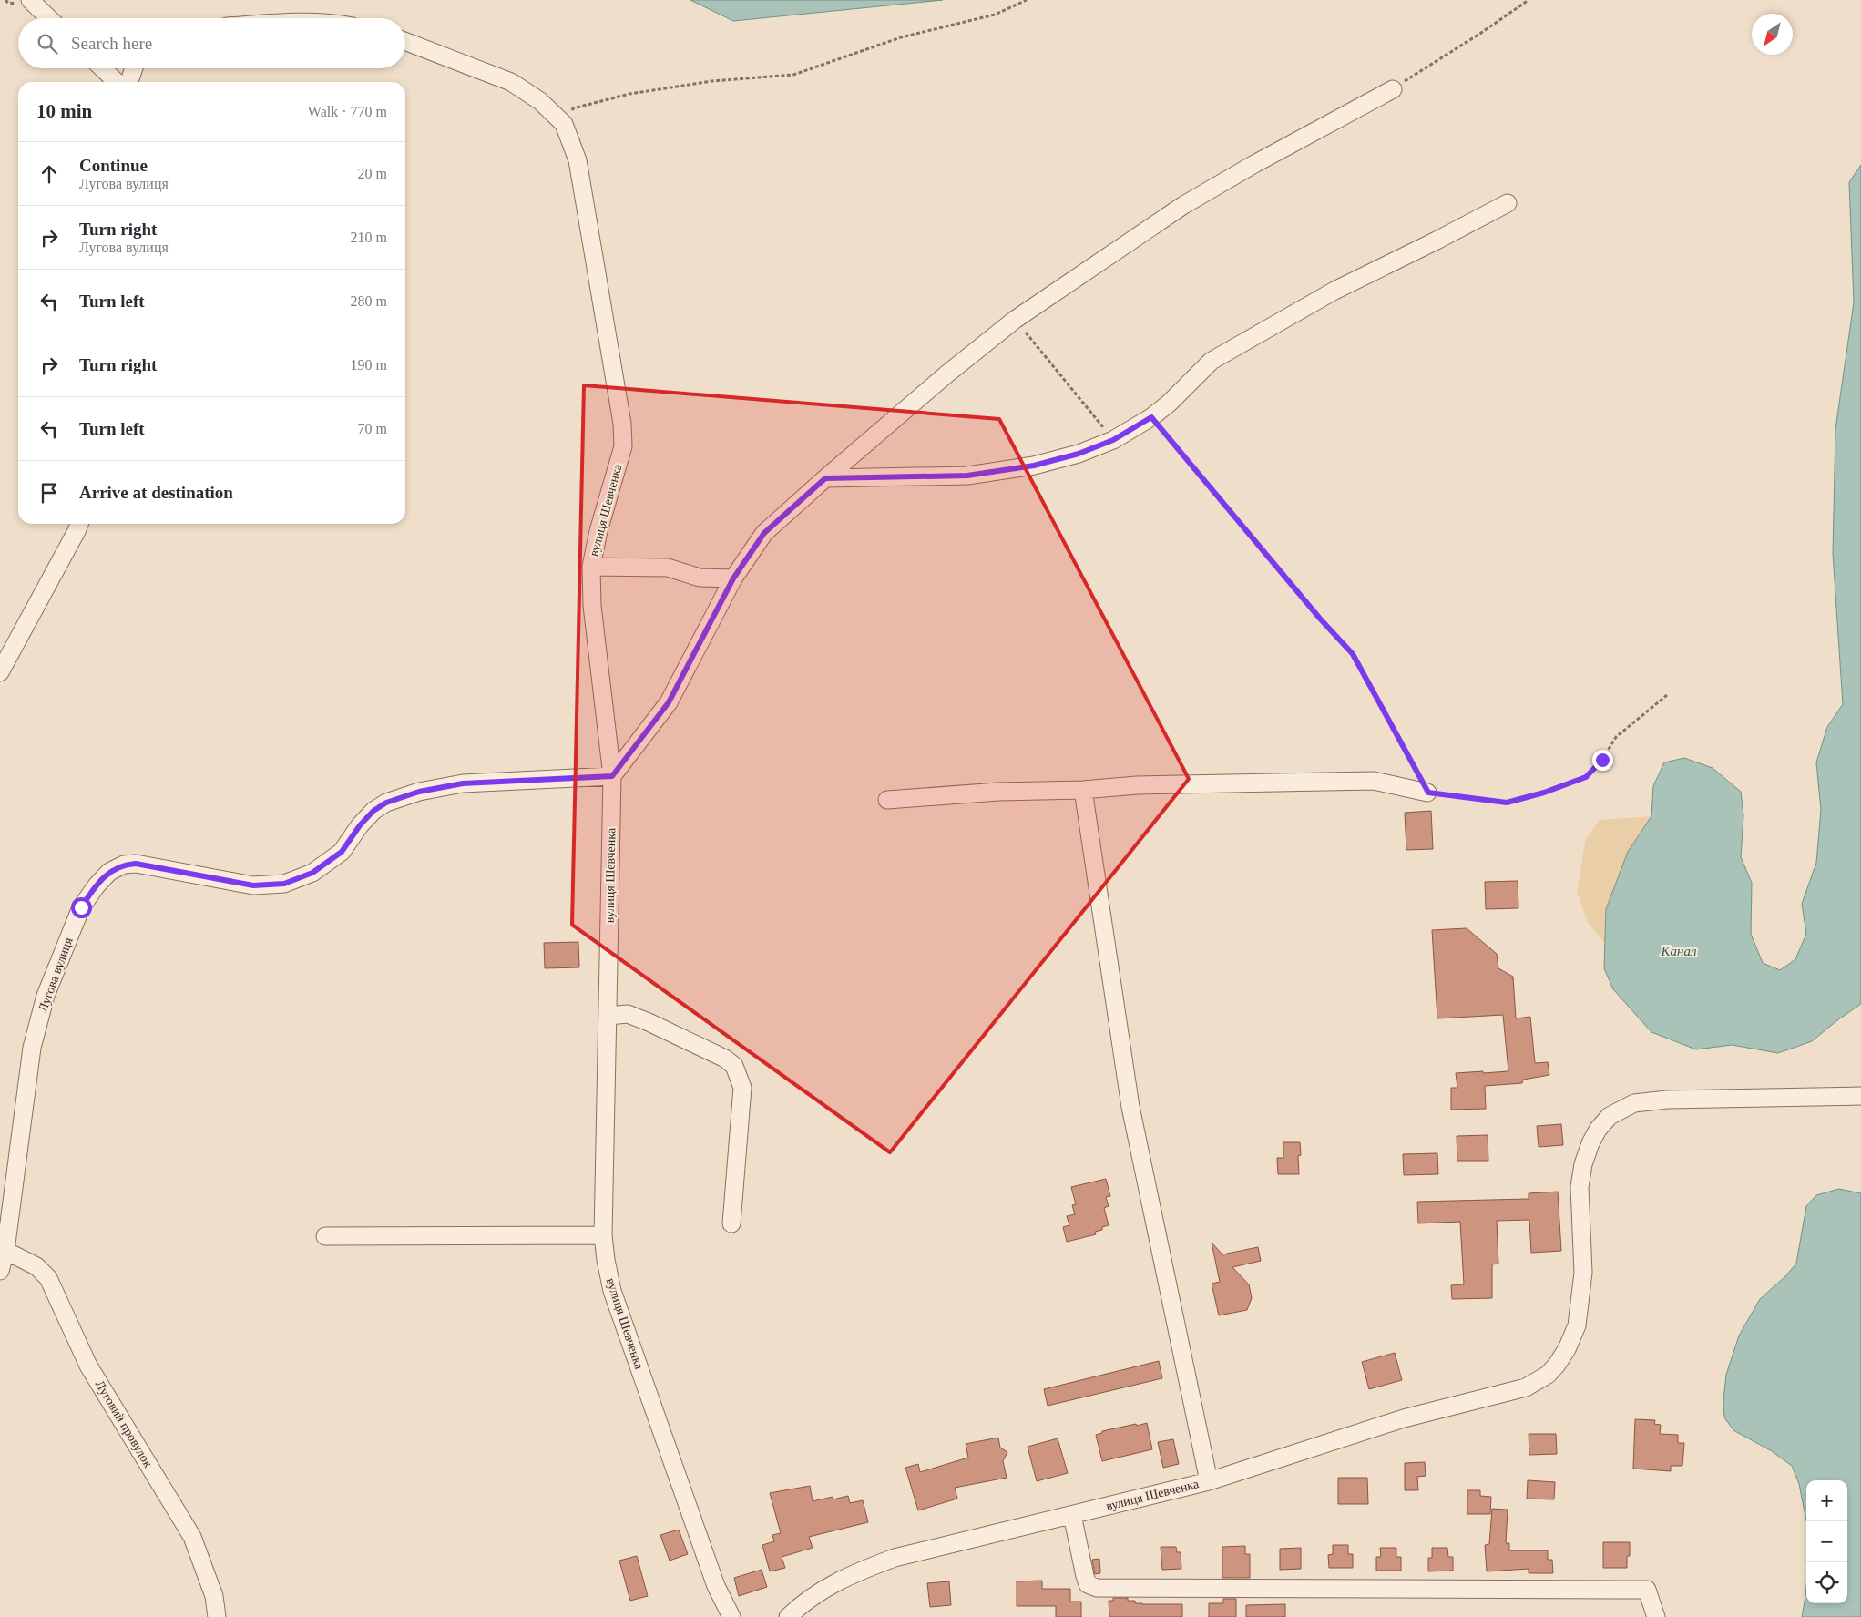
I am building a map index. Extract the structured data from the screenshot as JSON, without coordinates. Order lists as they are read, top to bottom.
{
  "streets": {
    "street": ["вулиця Шевченка", "Лугова вулиця", "Луговий провулок"]
  },
  "crossings": [
    ["вулиця Шевченка", "Лугова вулиця"],
    ["Лугова вулиця", "Луговий провулок"]
  ],
  "water": ["Канал"],
  "north": "bottom left",
  "page": {
    "search": "Search here",
    "heading": ["10 min", "Walk · 770 m"],
    "list": [
      ["Continue", "Лугова вулиця", "20 m"],
      ["Turn right", "Лугова вулиця", "210 m"],
      ["Turn left", "280 m"],
      ["Turn right", "190 m"],
      ["Turn left", "70 m"],
      "Arrive at destination"
    ],
    "map_buttons": ["+", "−"]
  }
}
